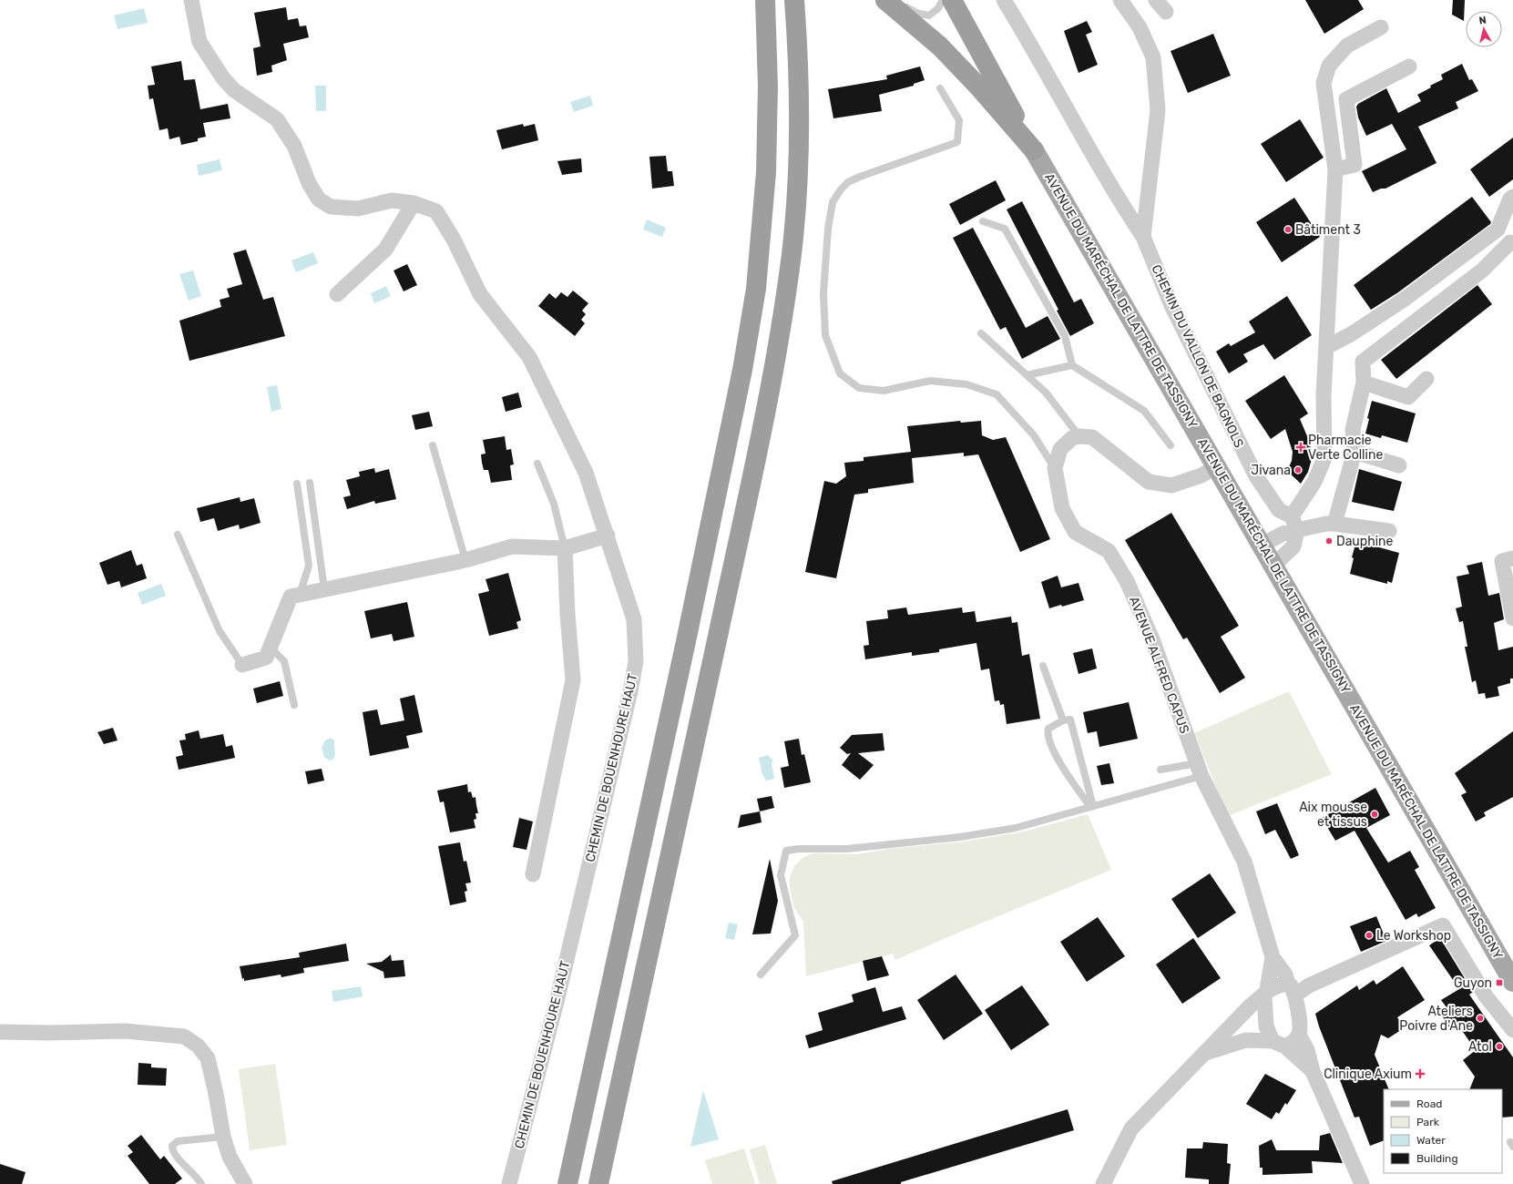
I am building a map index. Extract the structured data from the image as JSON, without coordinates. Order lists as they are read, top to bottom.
{
  "streets": {
    "main road": ["AVENUE DU MARÉCHAL DE LATTRE DE TASSIGNY"],
    "street": ["CHEMIN DU VALLON DE BAGNOLS", "AVENUE ALFRED CAPUS", "CHEMIN DE BOUENHOURE HAUT"]
  },
  "places": {
    "other": [
      "Bâtiment 3",
      "Jivana",
      "Dauphine",
      "Aix mousse et tissus",
      "Le Workshop",
      "Ateliers Poivre d'Ane",
      "Atol"
    ],
    "health": ["Pharmacie Verte Colline", "Clinique Axium"],
    "transit": ["Guyon"]
  },
  "legend": [
    "Road",
    "Park",
    "Water",
    "Building"
  ],
  "north": "top"
}
